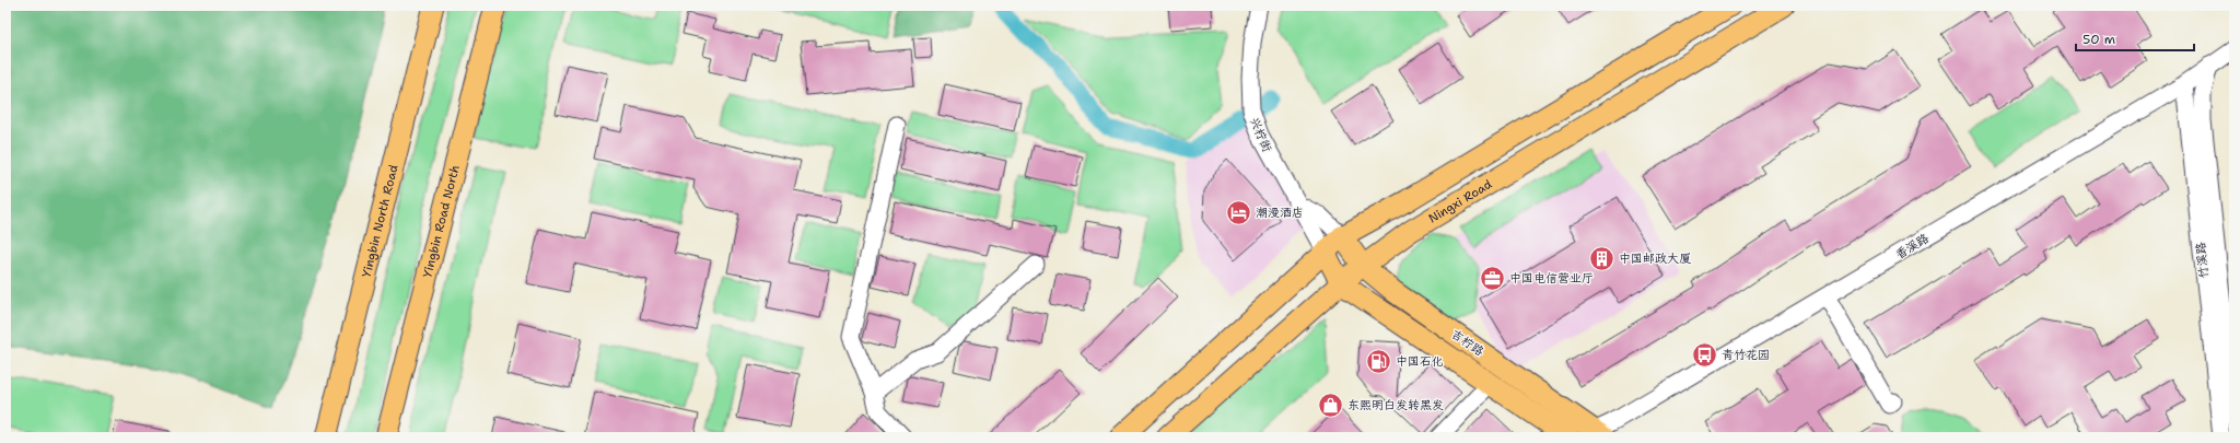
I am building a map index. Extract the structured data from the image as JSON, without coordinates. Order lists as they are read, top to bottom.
{
  "streets": {
    "main road": [
      "Ningxi Road",
      "Yingbin North Road",
      "Yingbin Road North",
      "吉柠路"
    ],
    "street": ["兴柠街", "香溪路", "竹溪路"]
  },
  "crossings": [
    ["Ningxi Road", "吉柠路"],
    ["香溪路", "竹溪路"],
    ["香溪路", "吉柠路"]
  ],
  "places": {
    "hotel": ["潮漫酒店"],
    "building": ["中国邮政大厦"],
    "office": ["中国电信营业厅"],
    "bus stop": ["青竹花园"],
    "fuel station": ["中国石化"],
    "shop": ["东熙明白发转黑发"]
  },
  "scale_bar": "50 m"
}
